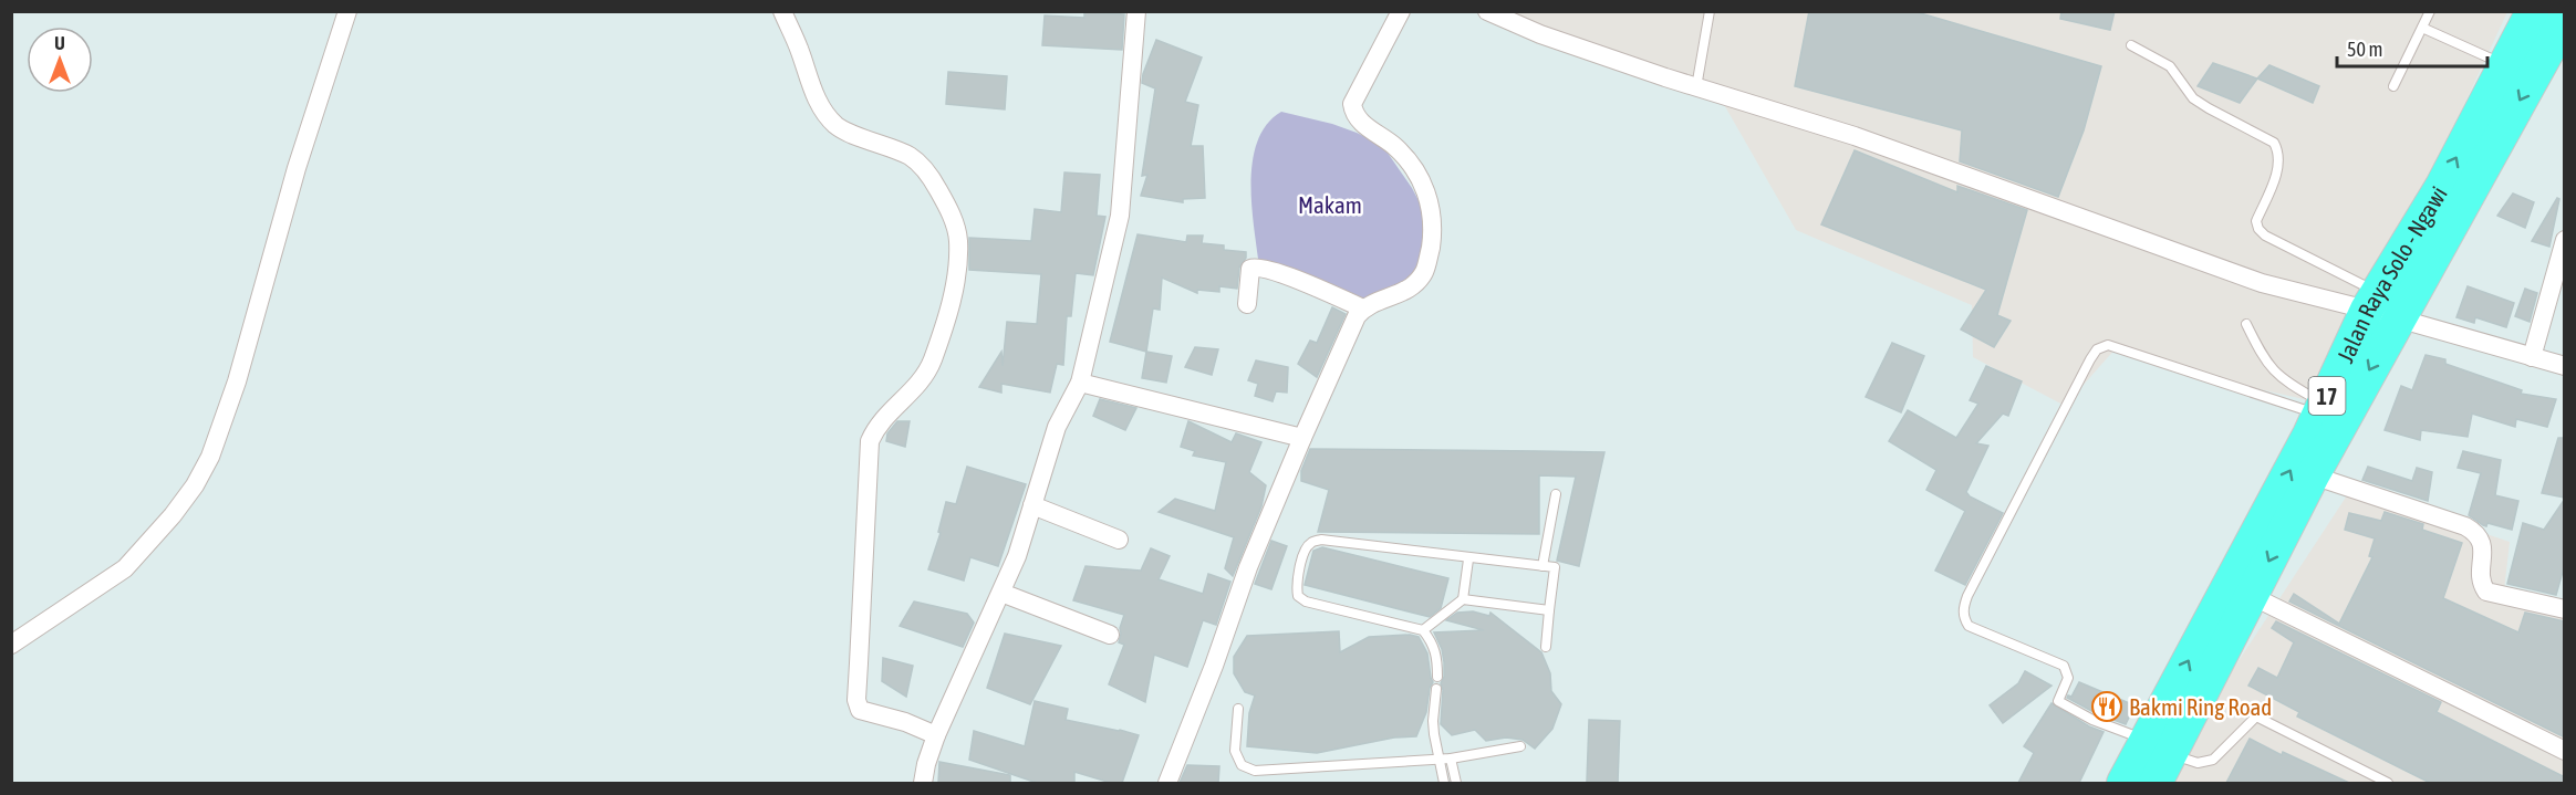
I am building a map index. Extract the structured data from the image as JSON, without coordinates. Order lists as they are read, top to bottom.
{
  "streets": {
    "highway": ["Jalan Raya Solo - Ngawi", "17"]
  },
  "parks": ["Makam"],
  "places": {
    "restaurant": ["Bakmi Ring Road"]
  },
  "scale_bar": "50 m",
  "north": "top"
}
